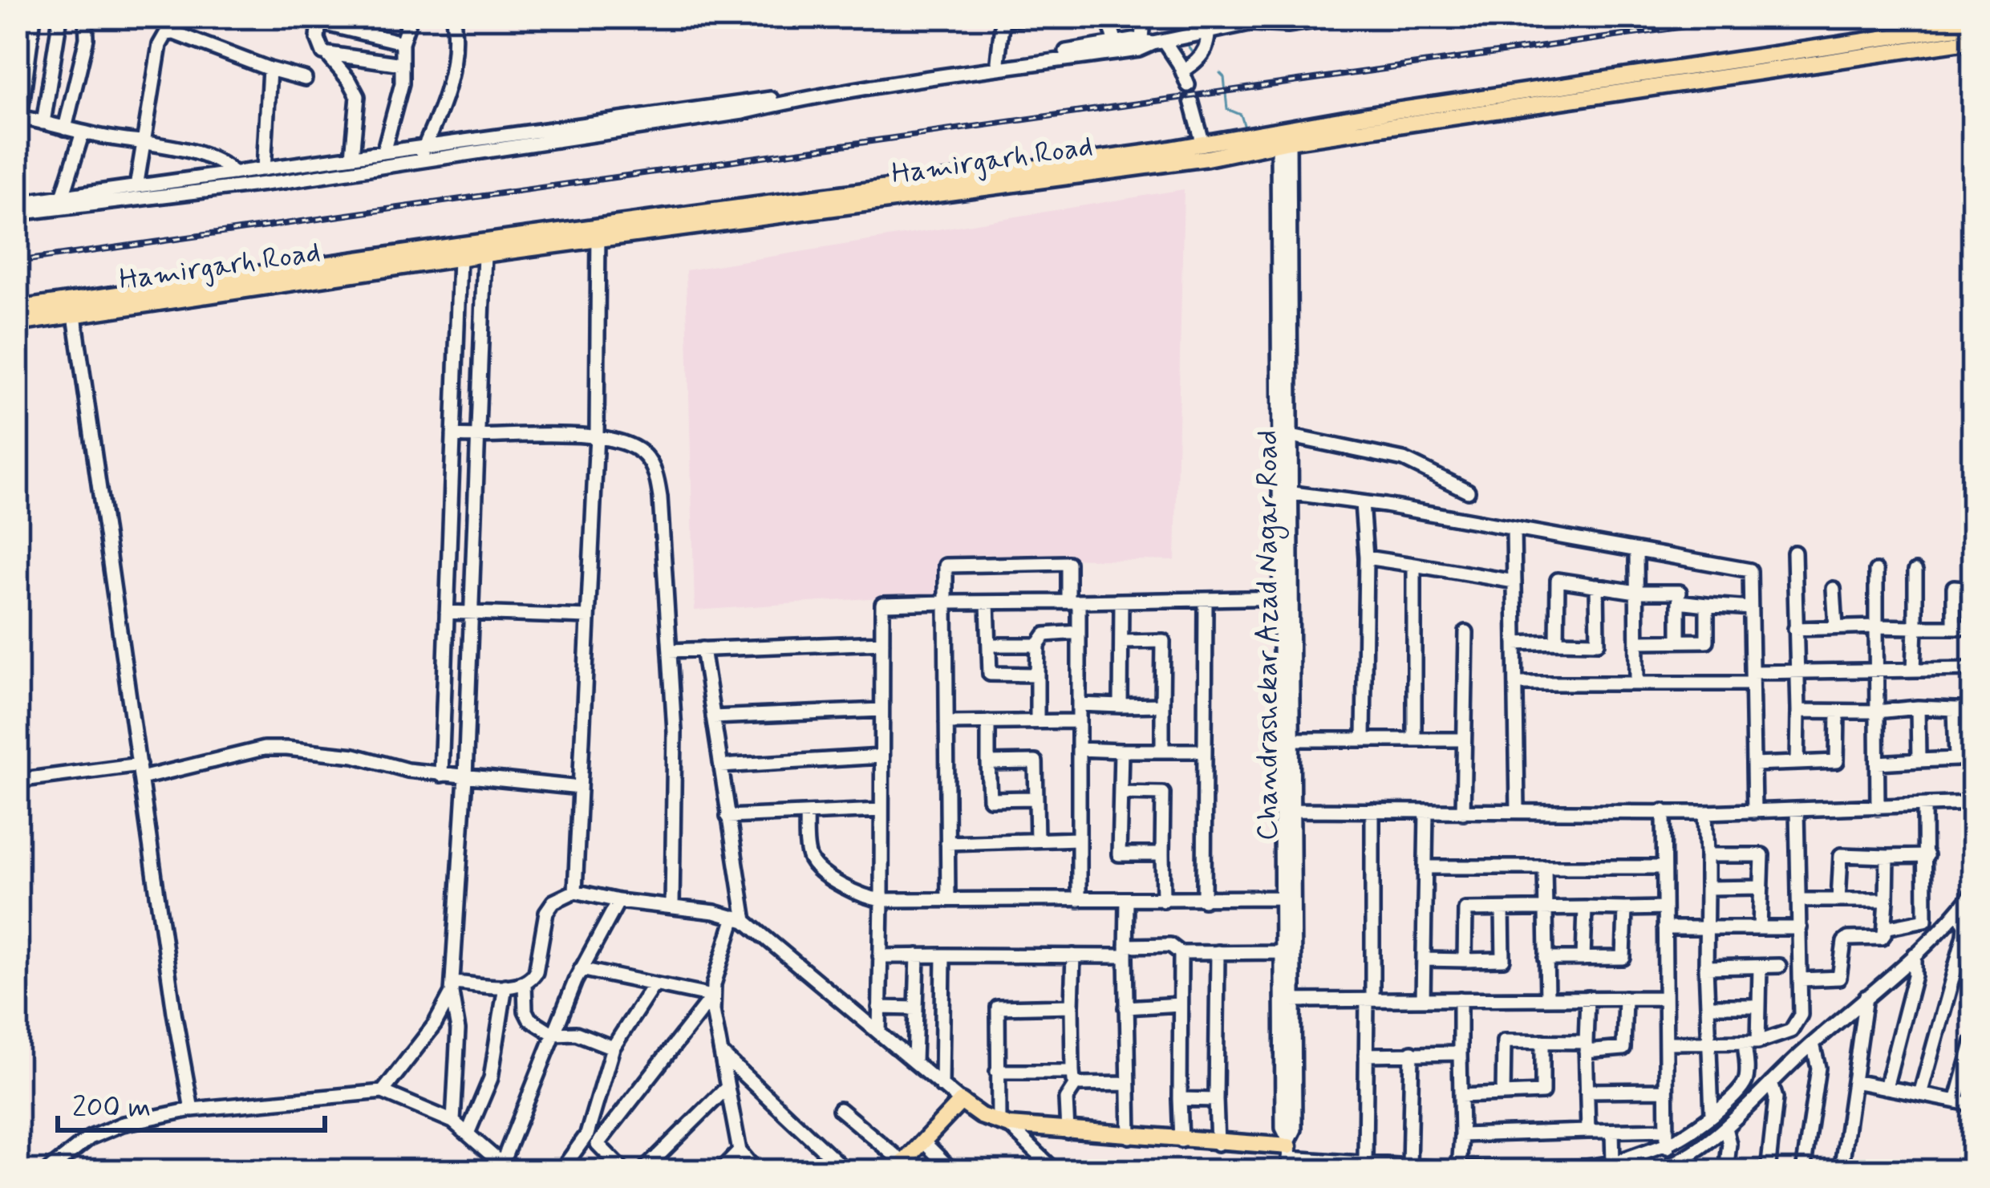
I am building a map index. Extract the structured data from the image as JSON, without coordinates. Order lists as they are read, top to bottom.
{
  "streets": {
    "main road": ["Hamirgarh Road"],
    "street": ["Chandrashekar Azad Nagar Road"]
  },
  "crossings": [
    ["Hamirgarh Road", "Chandrashekar Azad Nagar Road"]
  ],
  "scale_bar": "200 m"
}
